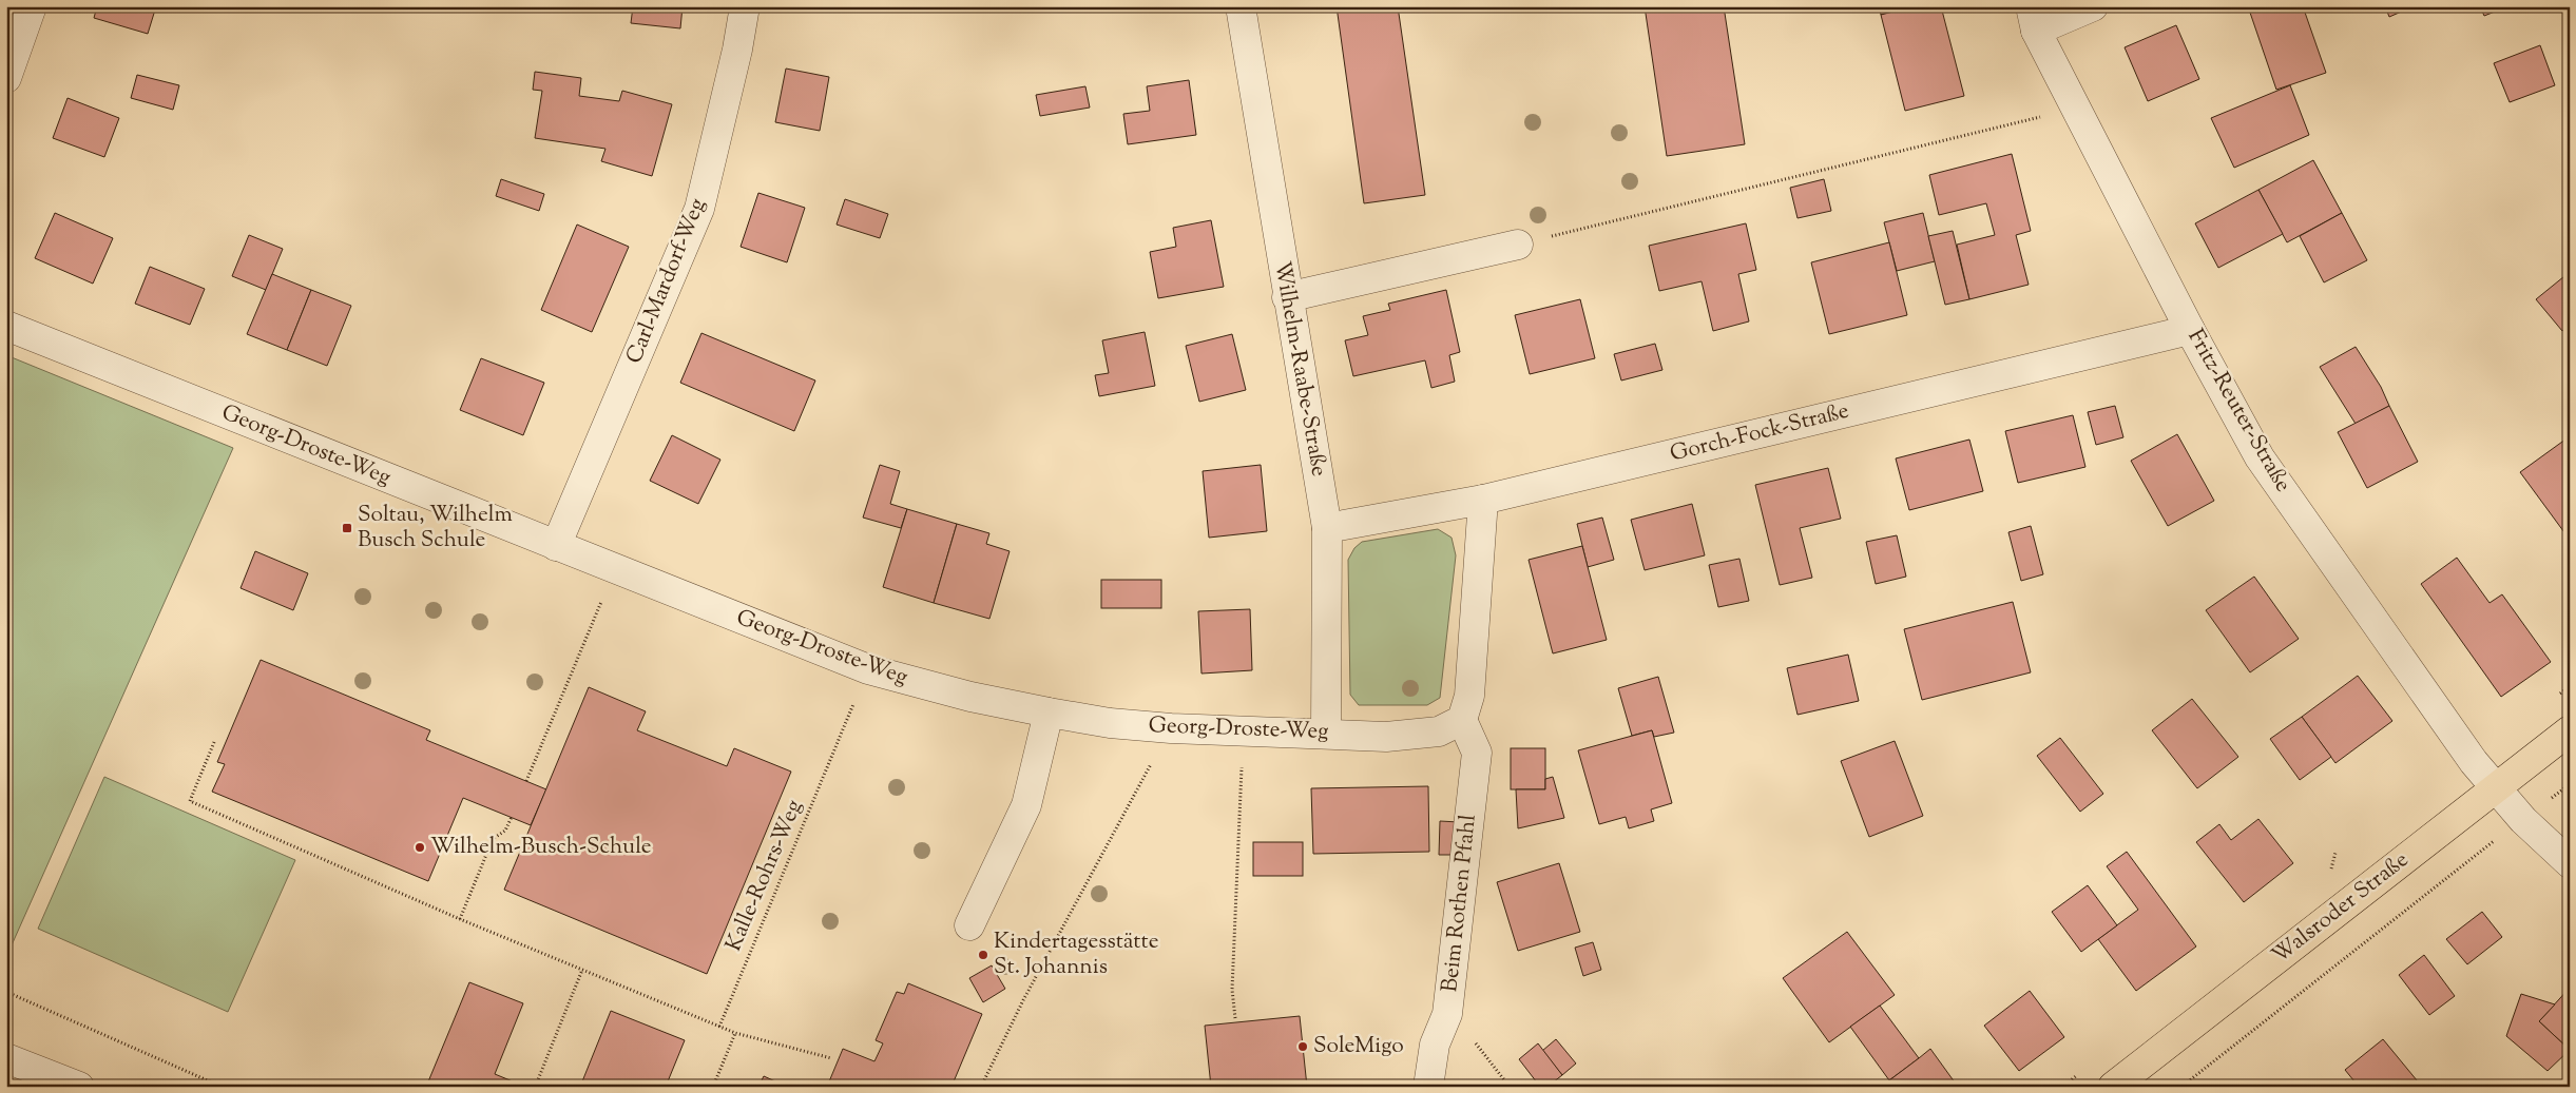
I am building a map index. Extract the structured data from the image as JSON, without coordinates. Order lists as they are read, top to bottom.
{
  "streets": {
    "main road": ["Walsroder Straße"],
    "street": [
      "Carl-Mardorf-Weg",
      "Wilhelm-Raabe-Straße",
      "Fritz-Reuter-Straße",
      "Gorch-Fock-Straße",
      "Georg-Droste-Weg",
      "Beim Rothen Pfahl"
    ],
    "path": ["Kalle-Rohrs-Weg"]
  },
  "crossings": [
    ["Carl-Mardorf-Weg", "Georg-Droste-Weg"],
    ["Wilhelm-Raabe-Straße", "Gorch-Fock-Straße"],
    ["Wilhelm-Raabe-Straße", "Georg-Droste-Weg"],
    ["Fritz-Reuter-Straße", "Gorch-Fock-Straße"],
    ["Fritz-Reuter-Straße", "Walsroder Straße"],
    ["Georg-Droste-Weg", "Kalle-Rohrs-Weg"],
    ["Georg-Droste-Weg", "Beim Rothen Pfahl"]
  ],
  "places": {
    "transit": ["Soltau, Wilhelm Busch Schule"],
    "other": ["Wilhelm-Busch-Schule", "Kindertagesstätte St. Johannis", "SoleMigo"]
  }
}
